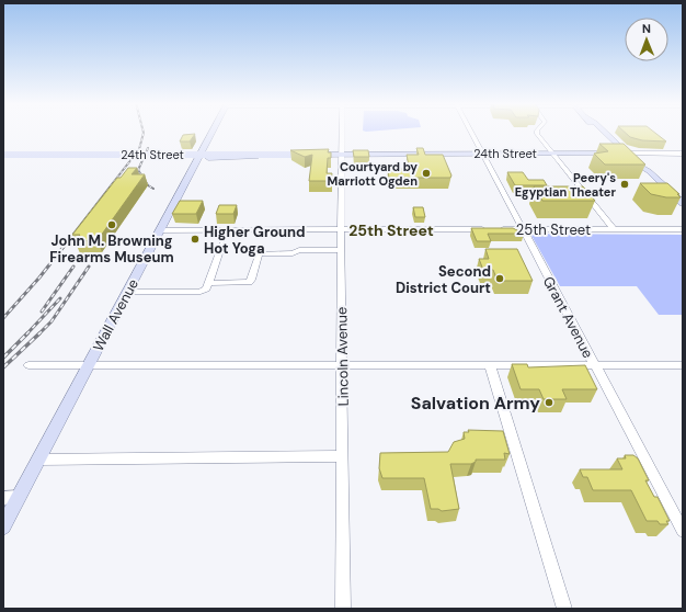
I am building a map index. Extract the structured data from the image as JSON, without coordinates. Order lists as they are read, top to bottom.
{
  "streets": {
    "main road": ["24th Street", "Wall Avenue"],
    "street": ["25th Street", "Grant Avenue", "Lincoln Avenue"]
  },
  "crossings": [
    ["24th Street", "Wall Avenue"],
    ["24th Street", "Grant Avenue"],
    ["24th Street", "Lincoln Avenue"],
    ["25th Street", "Wall Avenue"],
    ["25th Street", "Grant Avenue"],
    ["25th Street", "Lincoln Avenue"]
  ],
  "districts": ["25th Street"],
  "places": [
    "Courtyard by Marriott Ogden",
    "Peery's Egyptian Theater",
    "John M. Browning Firearms Museum",
    "Higher Ground Hot Yoga",
    "Second District Court",
    "Salvation Army"
  ],
  "north": "top"
}
